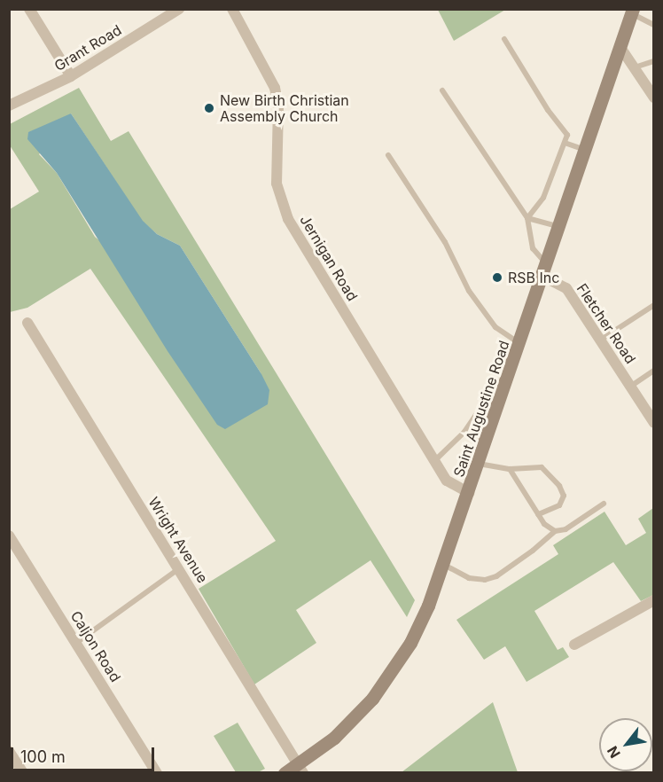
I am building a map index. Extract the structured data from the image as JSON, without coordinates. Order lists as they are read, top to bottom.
{
  "streets": {
    "main road": ["Saint Augustine Road"],
    "street": [
      "Grant Road",
      "Jernigan Road",
      "Fletcher Road",
      "Wright Avenue",
      "Caljon Road"
    ]
  },
  "crossings": [
    ["Jernigan Road", "Saint Augustine Road"],
    ["Fletcher Road", "Saint Augustine Road"],
    ["Saint Augustine Road", "Wright Avenue"]
  ],
  "places": ["New Birth Christian Assembly Church", "RSB Inc"],
  "scale_bar": "100 m",
  "north": "bottom left"
}
